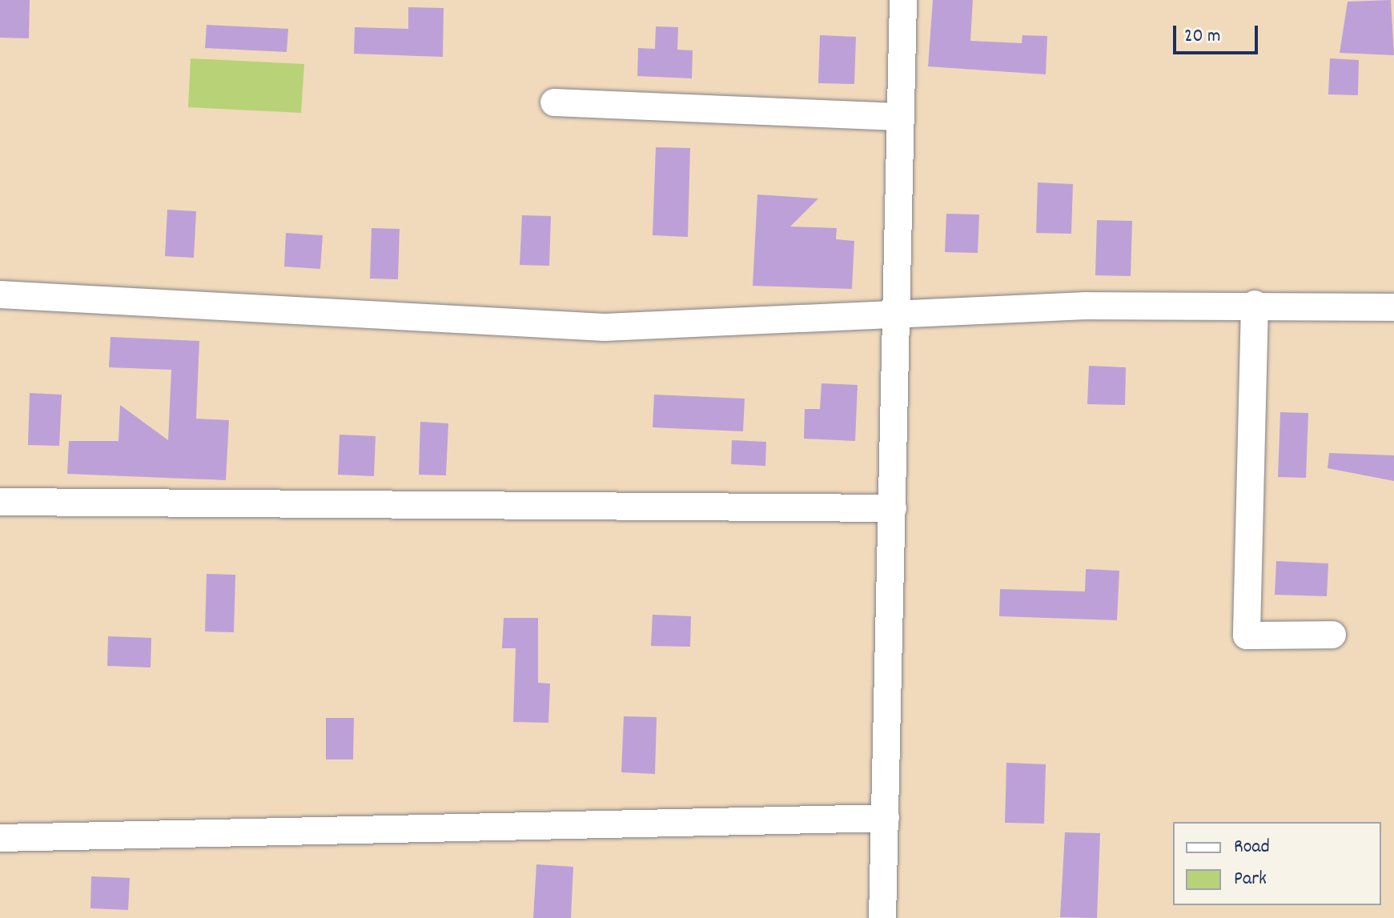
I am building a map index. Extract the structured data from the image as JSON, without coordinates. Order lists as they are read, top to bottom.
{
  "legend": ["Road", "Park"],
  "scale_bar": "20 m"
}
